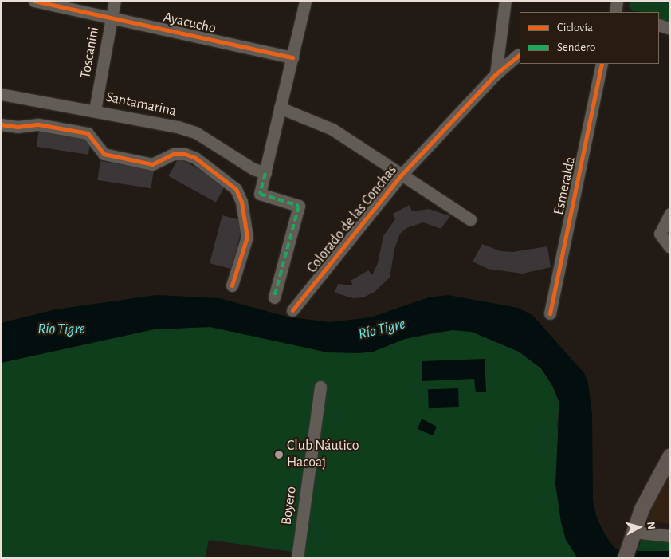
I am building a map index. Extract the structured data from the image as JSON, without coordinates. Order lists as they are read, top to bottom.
{
  "streets": {
    "street": [
      "Ayacucho",
      "Toscanini",
      "Santamarina",
      "Esmeralda",
      "Colorado de las Conchas",
      "Boyero"
    ]
  },
  "crossings": [
    ["Ayacucho", "Toscanini"],
    ["Toscanini", "Santamarina"]
  ],
  "water": ["Río Tigre"],
  "places": ["Club Náutico Hacoaj"],
  "legend": ["Ciclovía", "Sendero"],
  "north": "right"
}
